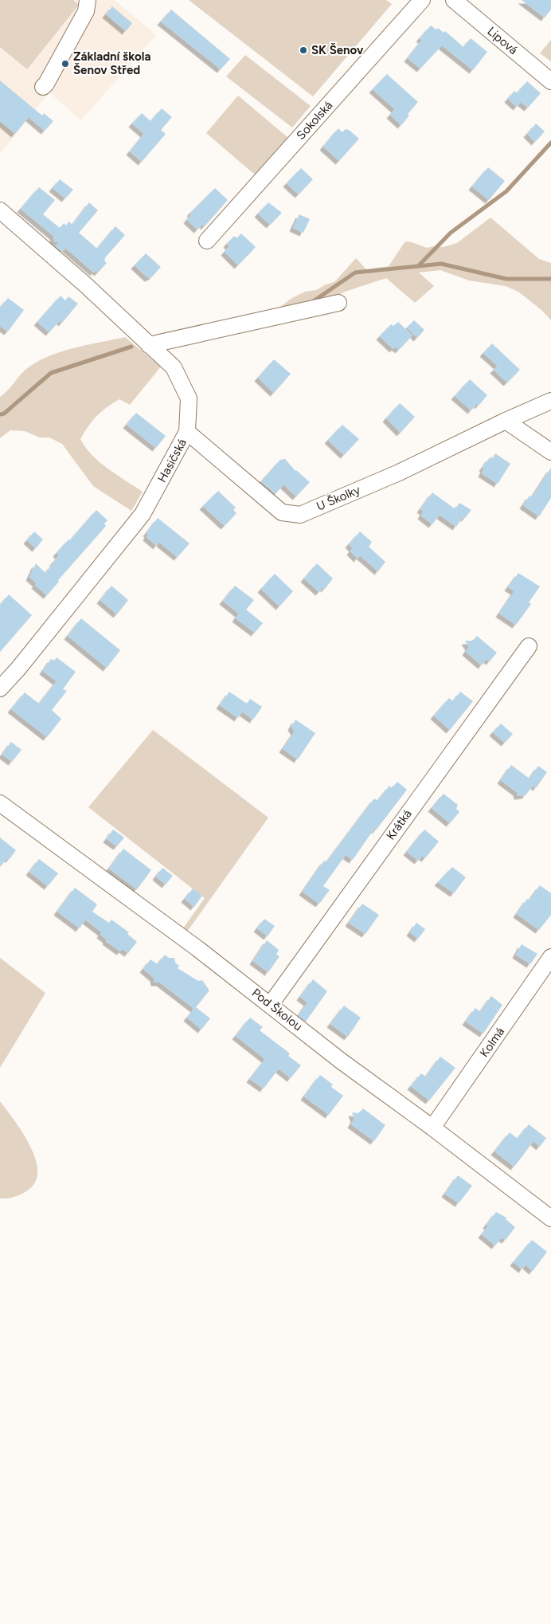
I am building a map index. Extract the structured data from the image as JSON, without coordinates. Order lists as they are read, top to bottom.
{
  "streets": {
    "street": [
      "Lipová",
      "Sokolská",
      "Hasičská",
      "U Školky",
      "Krátká",
      "Pod Školou",
      "Kolmá"
    ]
  },
  "crossings": [
    ["Hasičská", "U Školky"],
    ["Krátká", "Pod Školou"],
    ["Pod Školou", "Kolmá"]
  ],
  "places": ["SK Šenov", "Základní škola Šenov Střed"]
}
